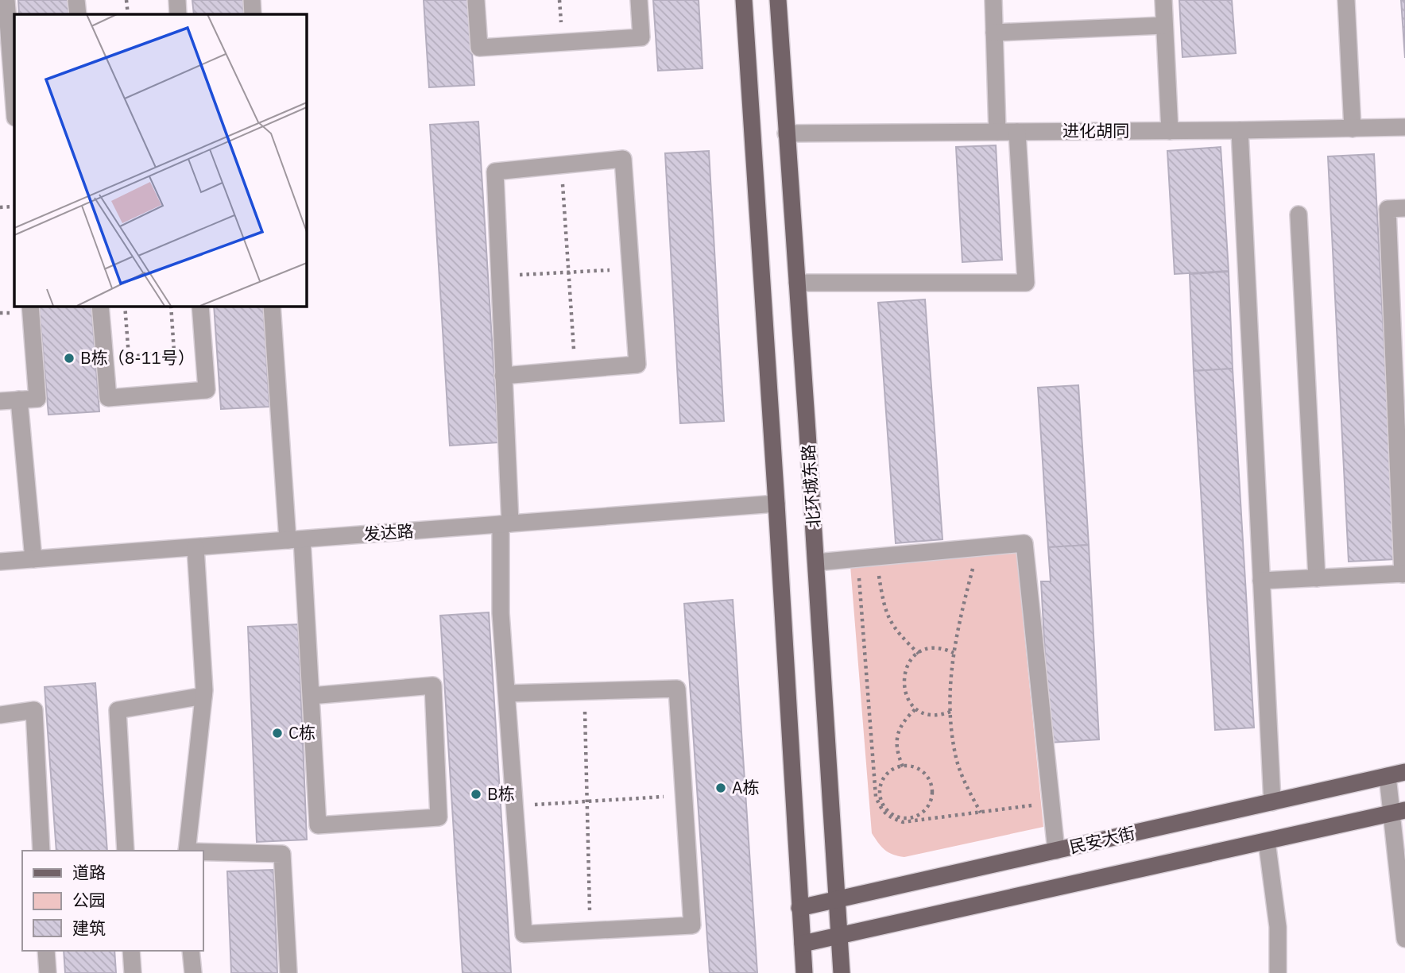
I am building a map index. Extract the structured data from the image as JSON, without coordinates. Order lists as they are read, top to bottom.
{
  "streets": {
    "main road": ["北环城东路", "民安大街"],
    "street": ["进化胡同", "发达路"]
  },
  "crossings": [
    ["进化胡同", "北环城东路"],
    ["北环城东路", "民安大街"]
  ],
  "places": [
    "B栋（8-11号）",
    "C栋",
    "A栋",
    "B栋"
  ],
  "legend": ["道路", "公园", "建筑"]
}
